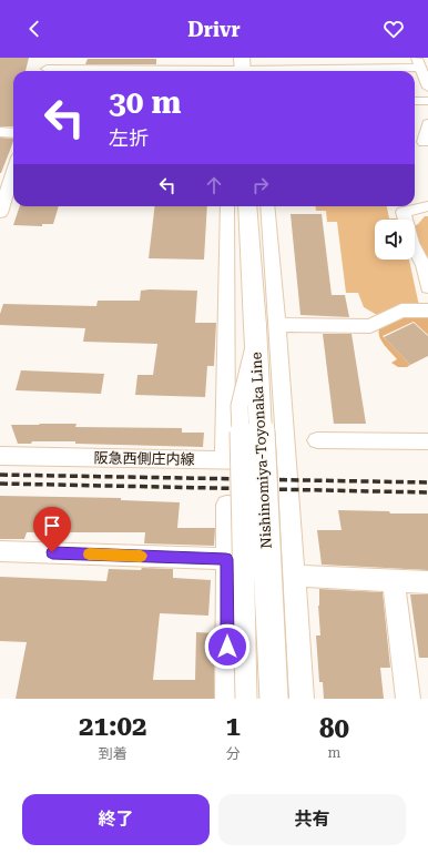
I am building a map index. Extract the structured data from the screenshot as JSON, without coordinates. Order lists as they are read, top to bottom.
{
  "streets": {
    "main road": ["Nishinomiya-Toyonaka Line"],
    "street": ["阪急西側庄内線"]
  },
  "page": {
    "header": "Drivr",
    "turn": ["30 m", "左折"],
    "eta": [
      "21:02",
      "到着",
      "1",
      "分",
      "80",
      "m"
    ],
    "buttons": ["終了", "共有"]
  }
}
